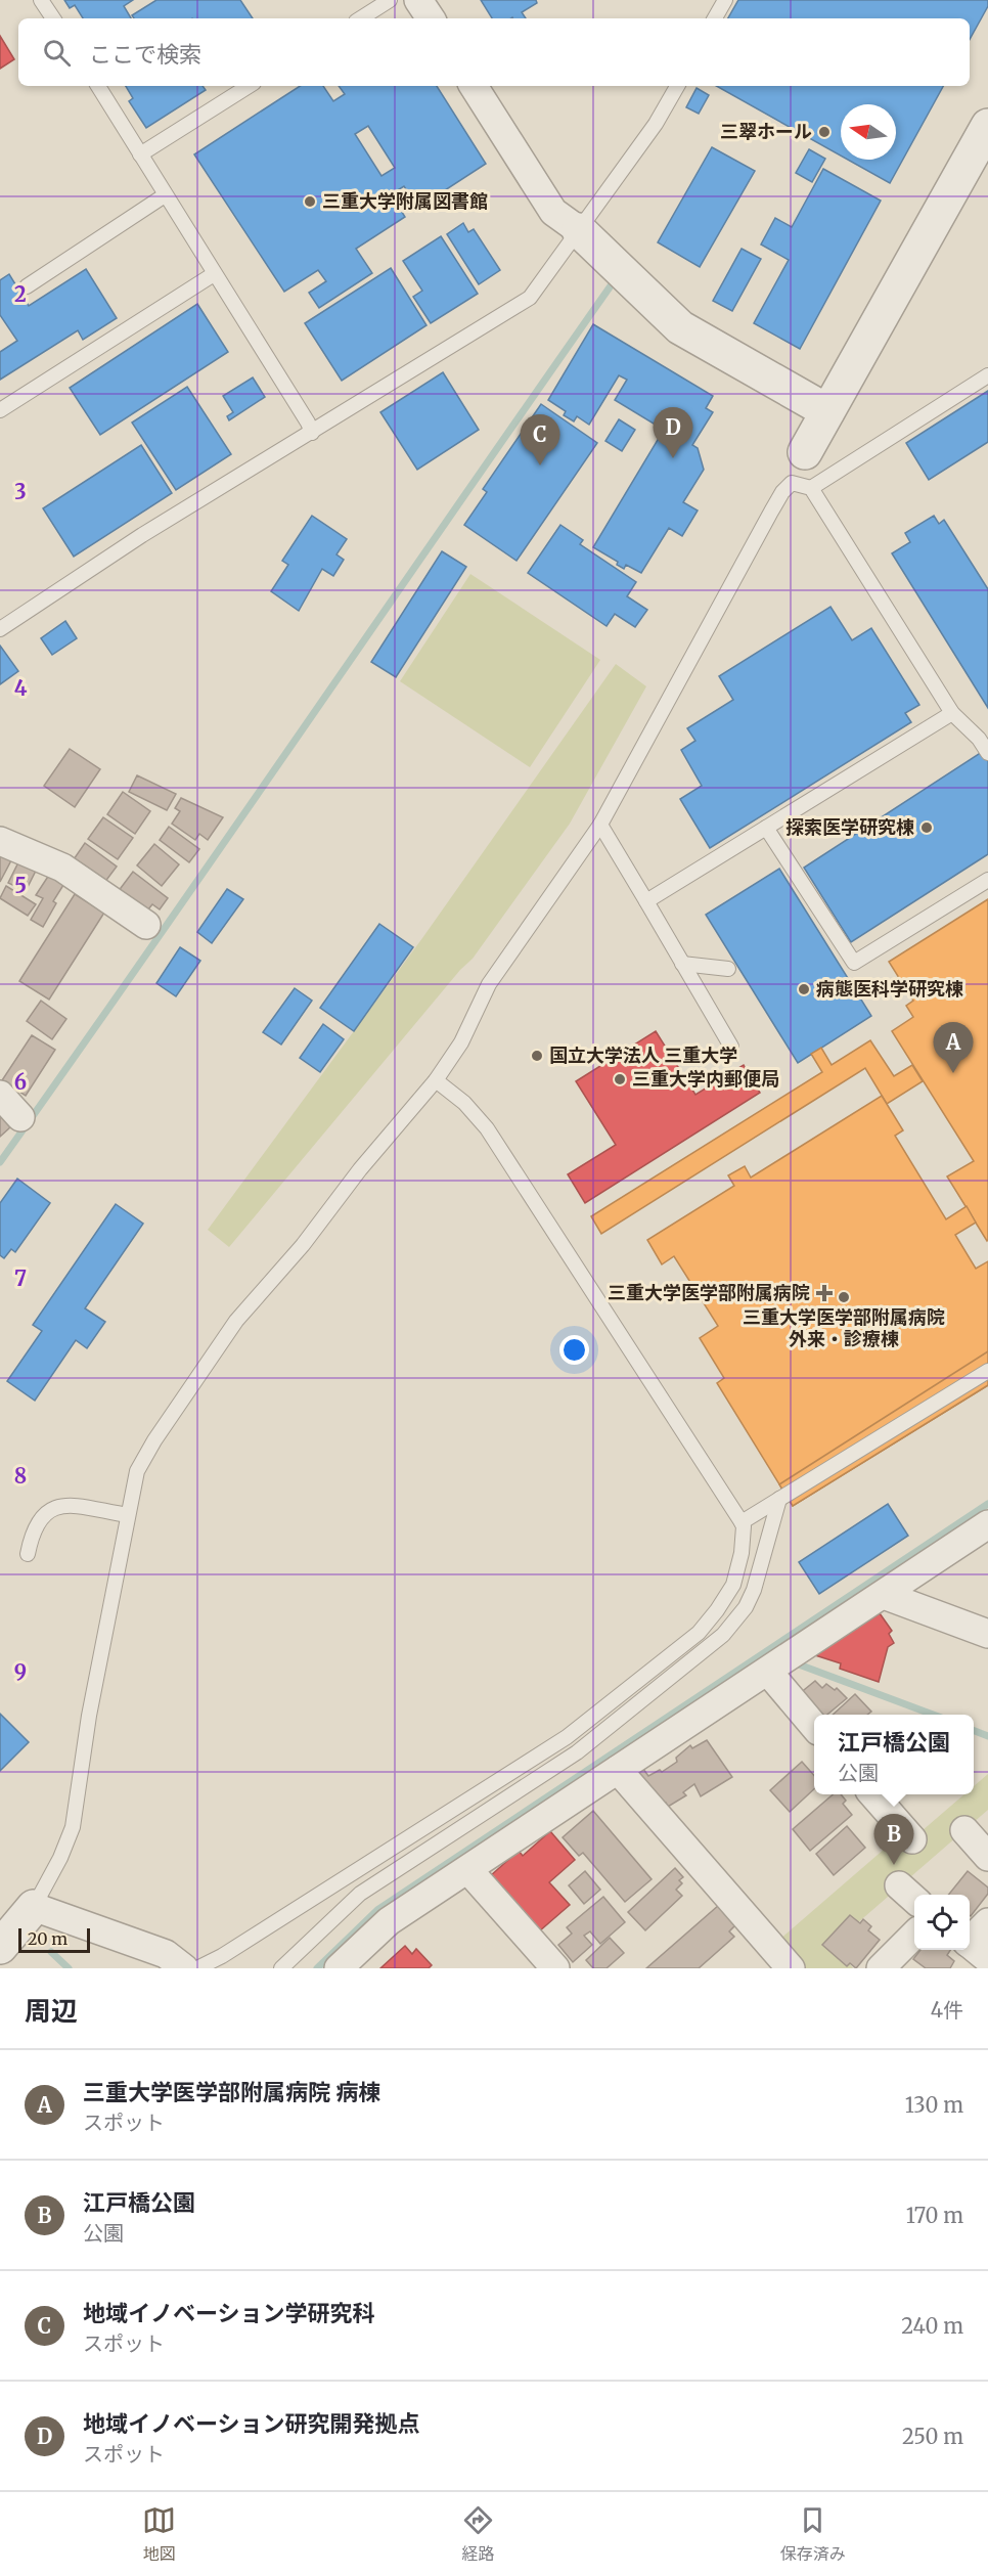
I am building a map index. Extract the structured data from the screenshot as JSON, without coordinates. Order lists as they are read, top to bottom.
{
  "places": {
    "other": [
      "三翠ホール",
      "三重大学附属図書館",
      "探索医学研究棟",
      "病態医科学研究棟",
      "国立大学法人 三重大学",
      "三重大学内郵便局",
      "三重大学医学部附属病院 外来・診療棟"
    ],
    "health": ["三重大学医学部附属病院"]
  },
  "scale_bar": "20 m",
  "north": "left",
  "page": {
    "search": "ここで検索",
    "pins": [
      "D",
      "C",
      "A",
      "B"
    ],
    "popup": ["江戸橋公園", "公園"],
    "scale": "20 m",
    "heading": ["周辺", "4件"],
    "list": [
      {
        "mark": "A",
        "name": "三重大学医学部附属病院 病棟",
        "note": "スポット",
        "value": "130 m"
      },
      {
        "mark": "B",
        "name": "江戸橋公園",
        "note": "公園",
        "value": "170 m"
      },
      {
        "mark": "C",
        "name": "地域イノベーション学研究科",
        "note": "スポット",
        "value": "240 m"
      },
      {
        "mark": "D",
        "name": "地域イノベーション研究開発拠点",
        "note": "スポット",
        "value": "250 m"
      }
    ],
    "nav": ["地図", "経路", "保存済み"]
  },
  "grid": {
    "rows": [
      "2",
      "3",
      "4",
      "5",
      "6",
      "7",
      "8",
      "9"
    ]
  }
}
